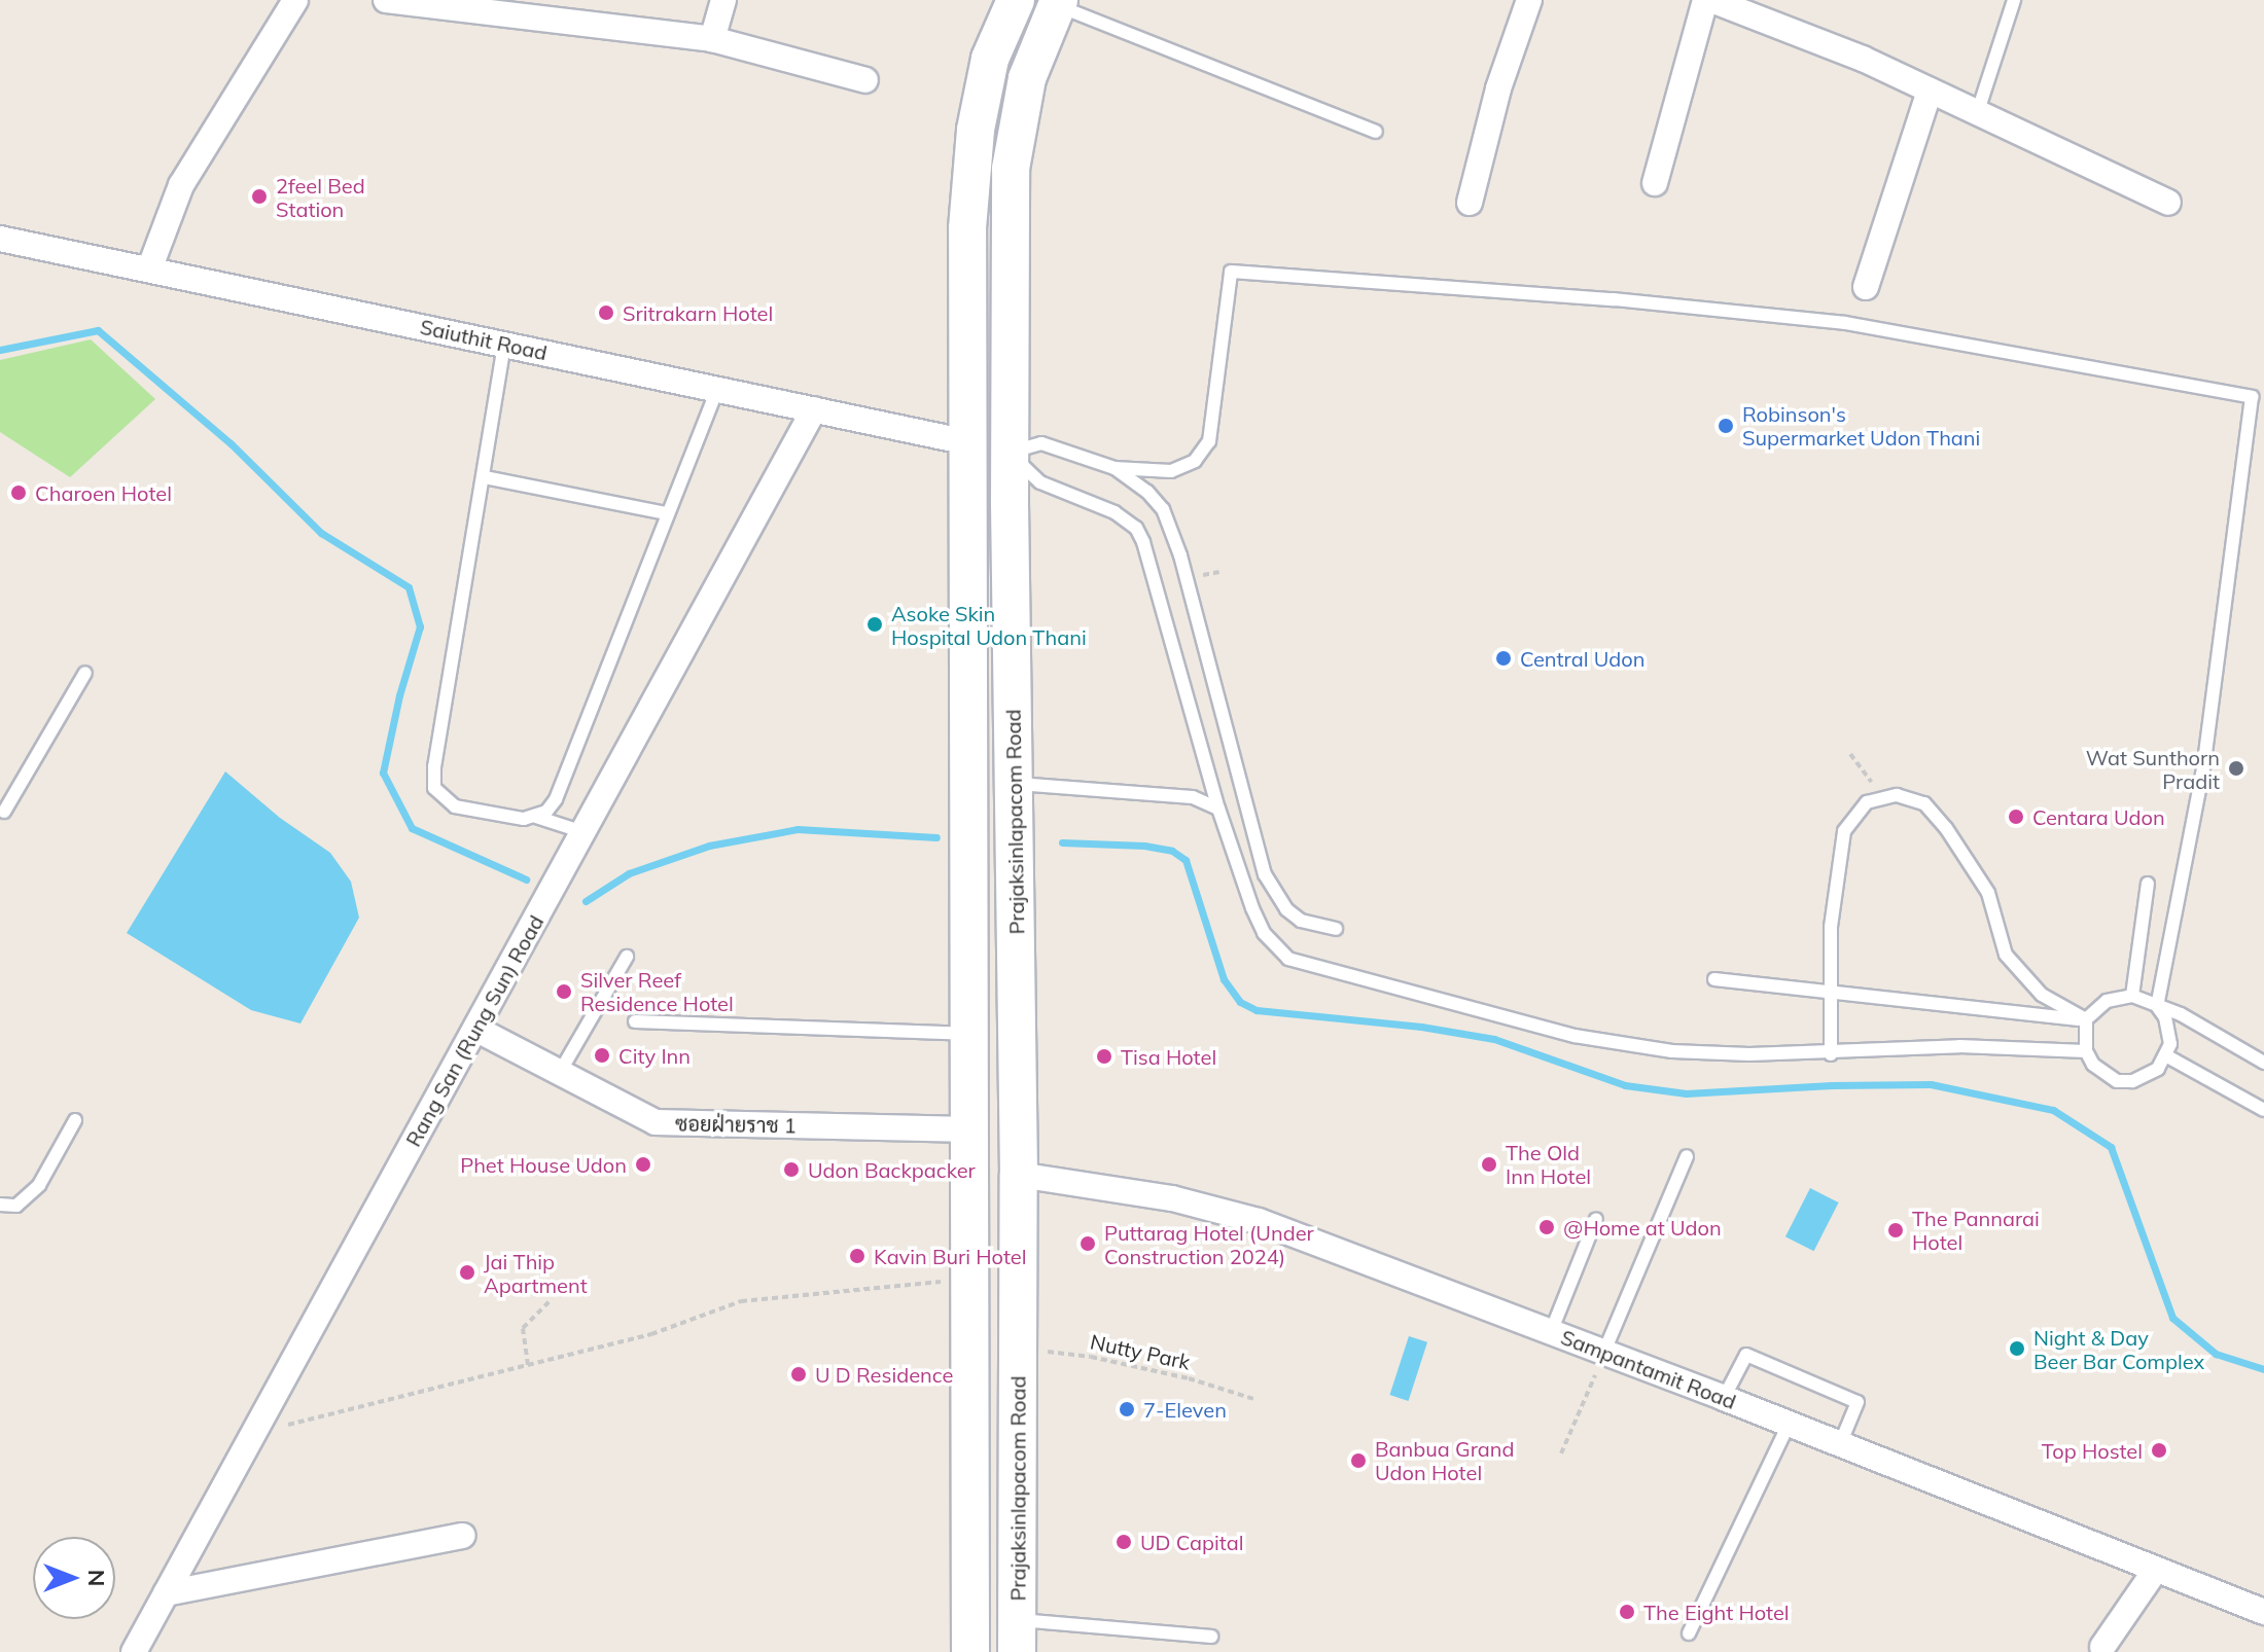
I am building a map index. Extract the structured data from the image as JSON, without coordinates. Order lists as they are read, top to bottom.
{
  "streets": {
    "street": [
      "Saiuthit Road",
      "Prajaksinlapacom Road",
      "Rang San (Rung Sun) Road",
      "ซอยฝ่ายราช 1",
      "Sampantamit Road"
    ],
    "path": ["Nutty Park"]
  },
  "crossings": [
    ["Saiuthit Road", "Rang San (Rung Sun) Road"],
    ["Prajaksinlapacom Road", "Nutty Park"],
    ["Prajaksinlapacom Road", "Sampantamit Road"],
    ["Rang San (Rung Sun) Road", "ซอยฝ่ายราช 1"]
  ],
  "places": [
    "2feel Bed Station",
    "Sritrakarn Hotel",
    "Robinson's Supermarket Udon Thani",
    "Charoen Hotel",
    "Asoke Skin Hospital Udon Thani",
    "Central Udon",
    "Wat Sunthorn Pradit",
    "Centara Udon",
    "Silver Reef Residence Hotel",
    "City Inn",
    "Tisa Hotel",
    "Phet House Udon",
    "The Old Inn Hotel",
    "Udon Backpacker",
    "@Home at Udon",
    "The Pannarai Hotel",
    "Puttarag Hotel (Under Construction 2024)",
    "Kavin Buri Hotel",
    "Jai Thip Apartment",
    "Night & Day Beer Bar Complex",
    "U D Residence",
    "7-Eleven",
    "Top Hostel",
    "Banbua Grand Udon Hotel",
    "UD Capital",
    "The Eight Hotel"
  ],
  "north": "right"
}
